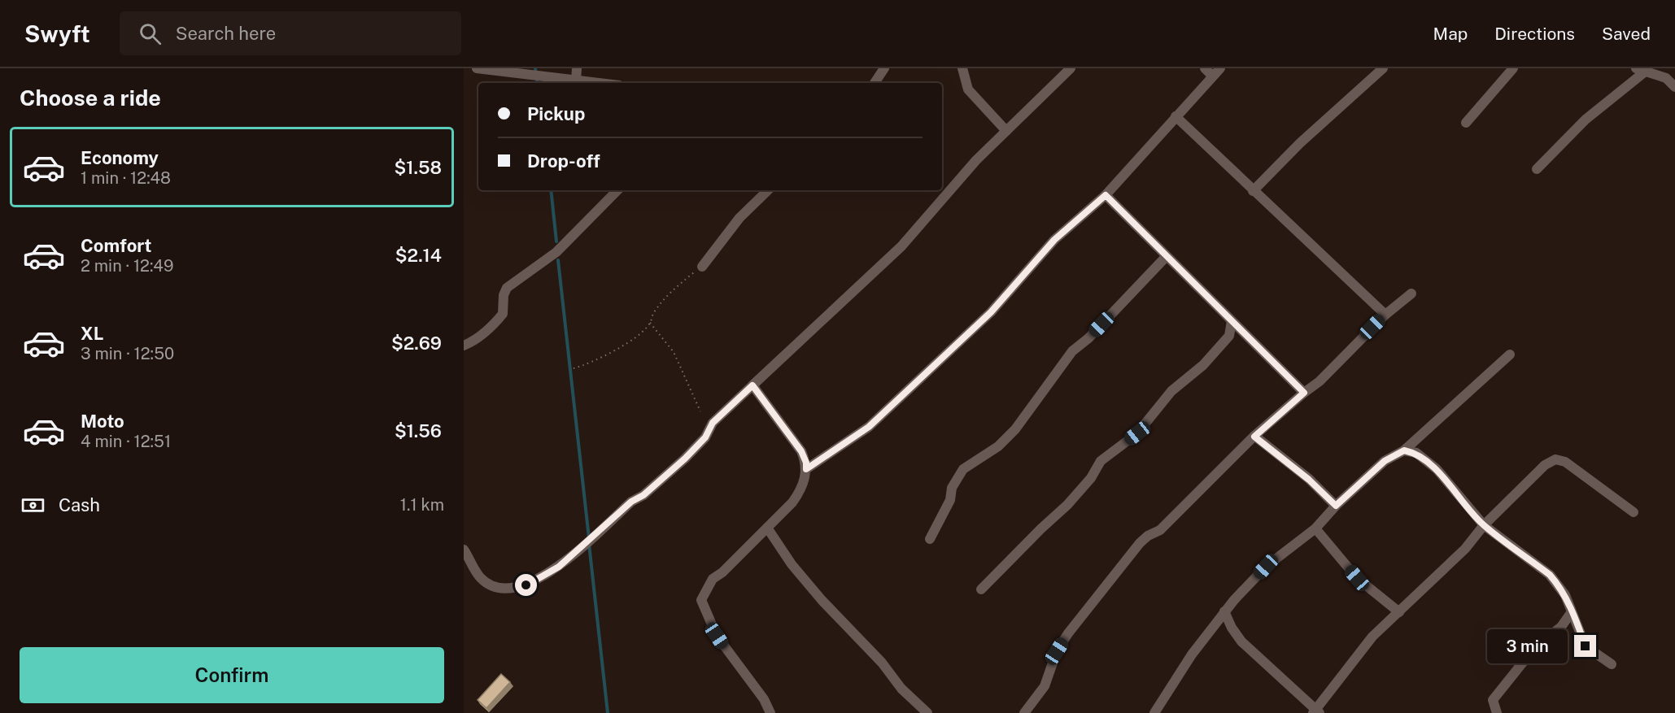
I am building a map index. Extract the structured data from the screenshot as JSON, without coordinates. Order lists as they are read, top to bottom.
{
  "page": {
    "header": "Swyft",
    "search": "Search here",
    "nav": ["Map", "Directions", "Saved"],
    "heading": "Choose a ride",
    "banner": ["Pickup", "Drop-off"],
    "list": [
      {
        "name": "Economy",
        "note": "1 min · 12:48",
        "value": "$1.58"
      },
      {
        "name": "Comfort",
        "note": "2 min · 12:49",
        "value": "$2.14"
      },
      {
        "name": "XL",
        "note": "3 min · 12:50",
        "value": "$2.69"
      },
      {
        "name": "Moto",
        "note": "4 min · 12:51",
        "value": "$1.56"
      }
    ],
    "pay": ["Cash", "1.1 km"],
    "bubble": "3 min",
    "buttons": "Confirm"
  }
}
